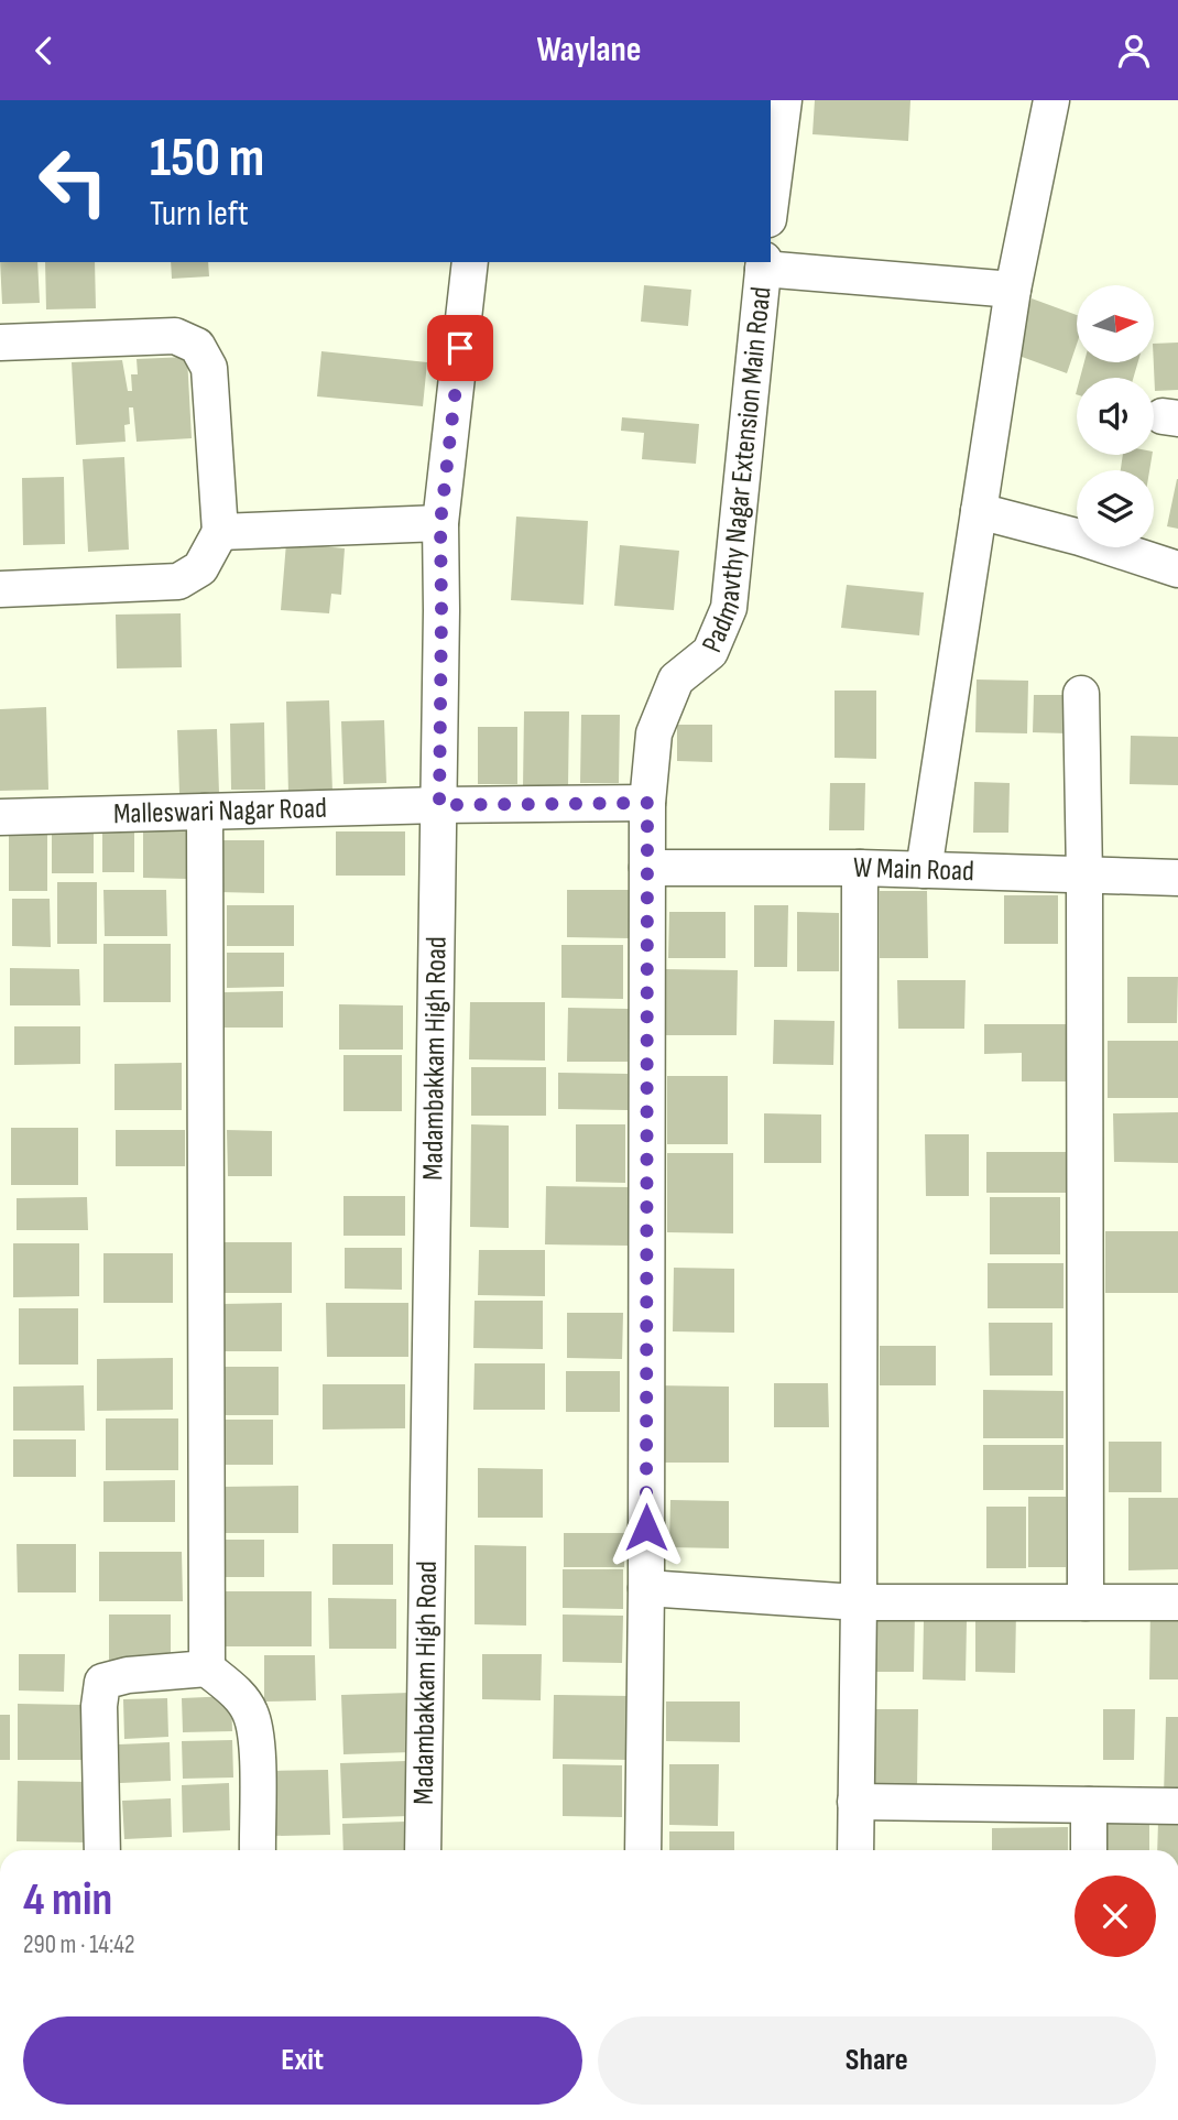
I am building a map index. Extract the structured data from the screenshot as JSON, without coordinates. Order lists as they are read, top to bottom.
{
  "streets": {
    "street": [
      "Padmavthy Nagar Extension Main Road",
      "Malleswari Nagar Road",
      "W Main Road",
      "Madambakkam High Road"
    ]
  },
  "crossings": [
    ["Padmavthy Nagar Extension Main Road", "Malleswari Nagar Road"],
    ["Padmavthy Nagar Extension Main Road", "W Main Road"],
    ["Malleswari Nagar Road", "Madambakkam High Road"]
  ],
  "north": "right",
  "page": {
    "header": "Waylane",
    "turn": ["150 m", "Turn left"],
    "heading": ["4 min", "290 m · 14:42"],
    "buttons": ["Exit", "Share"]
  }
}
